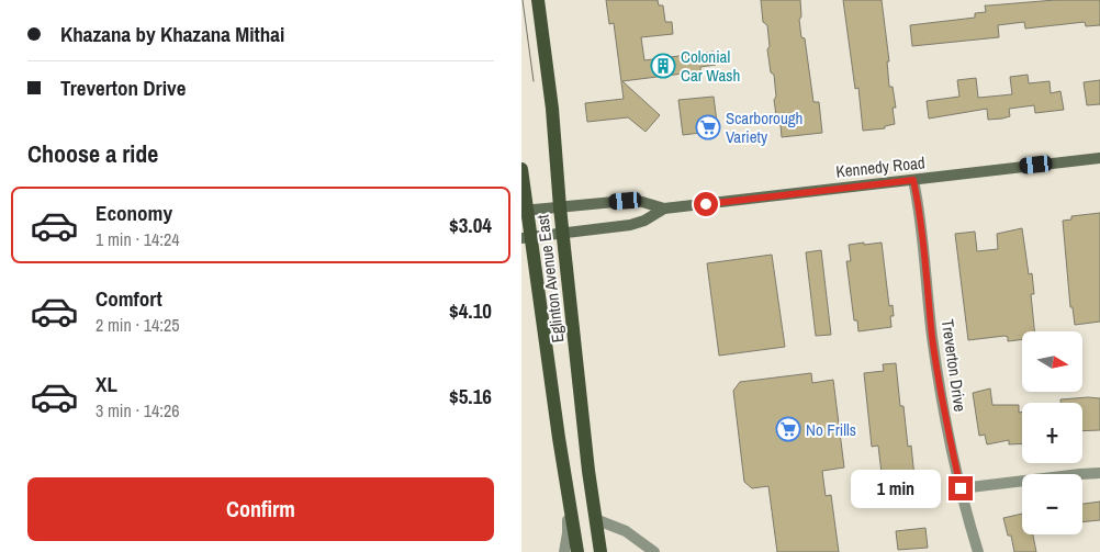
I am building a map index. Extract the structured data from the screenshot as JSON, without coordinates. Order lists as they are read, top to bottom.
{
  "streets": {
    "main road": ["Kennedy Road", "Eglinton Avenue East"],
    "street": ["Treverton Drive"]
  },
  "crossings": [
    ["Kennedy Road", "Eglinton Avenue East"],
    ["Kennedy Road", "Treverton Drive"]
  ],
  "places": {
    "building": ["Colonial Car Wash"],
    "supermarket": ["Scarborough Variety", "No Frills"]
  },
  "north": "right",
  "page": {
    "banner": ["Khazana by Khazana Mithai", "Treverton Drive"],
    "heading": "Choose a ride",
    "list": [
      {
        "name": "Economy",
        "note": "1 min · 14:24",
        "value": "$3.04"
      },
      {
        "name": "Comfort",
        "note": "2 min · 14:25",
        "value": "$4.10"
      },
      {
        "name": "XL",
        "note": "3 min · 14:26",
        "value": "$5.16"
      }
    ],
    "map_buttons": ["+", "−"],
    "buttons": "Confirm",
    "bubble": "1 min"
  }
}
